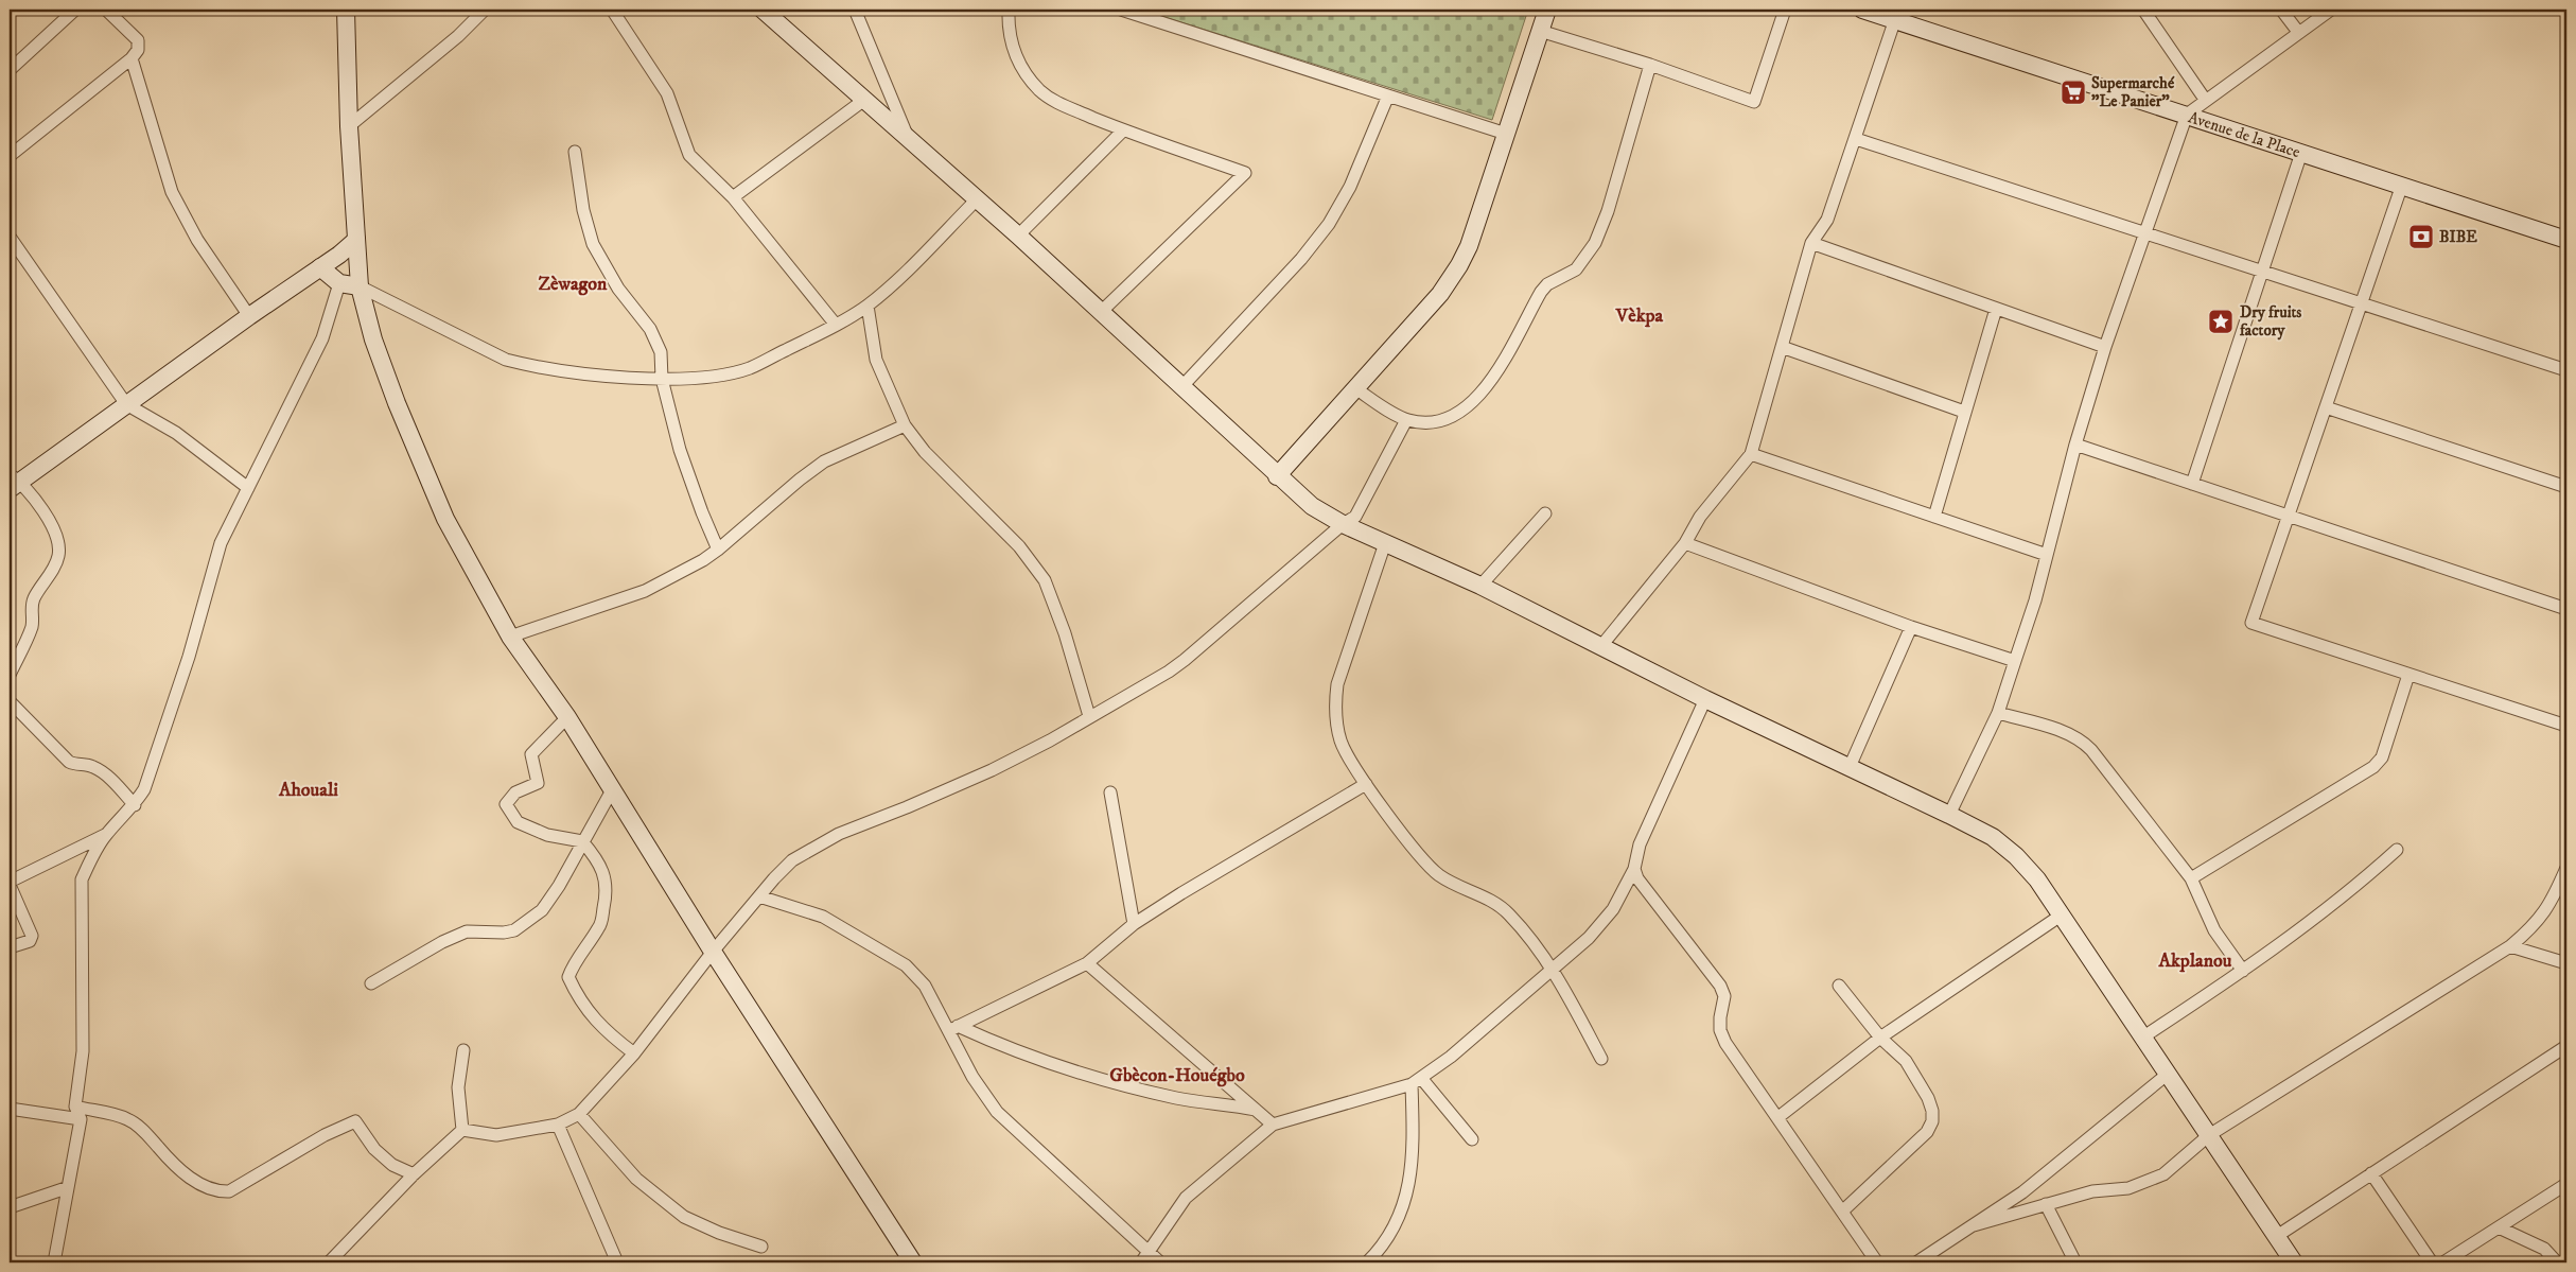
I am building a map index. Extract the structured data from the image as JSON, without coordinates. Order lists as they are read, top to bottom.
{
  "streets": {
    "street": ["Avenue de la Place"]
  },
  "districts": [
    "Zèwagon",
    "Vèkpa",
    "Ahouali",
    "Akplanou",
    "Gbècon-Houégbo"
  ],
  "places": {
    "supermarket": ["Supermarché \"Le Panier\""],
    "bank": ["BIBE"],
    "place": ["Dry fruits factory"]
  }
}
